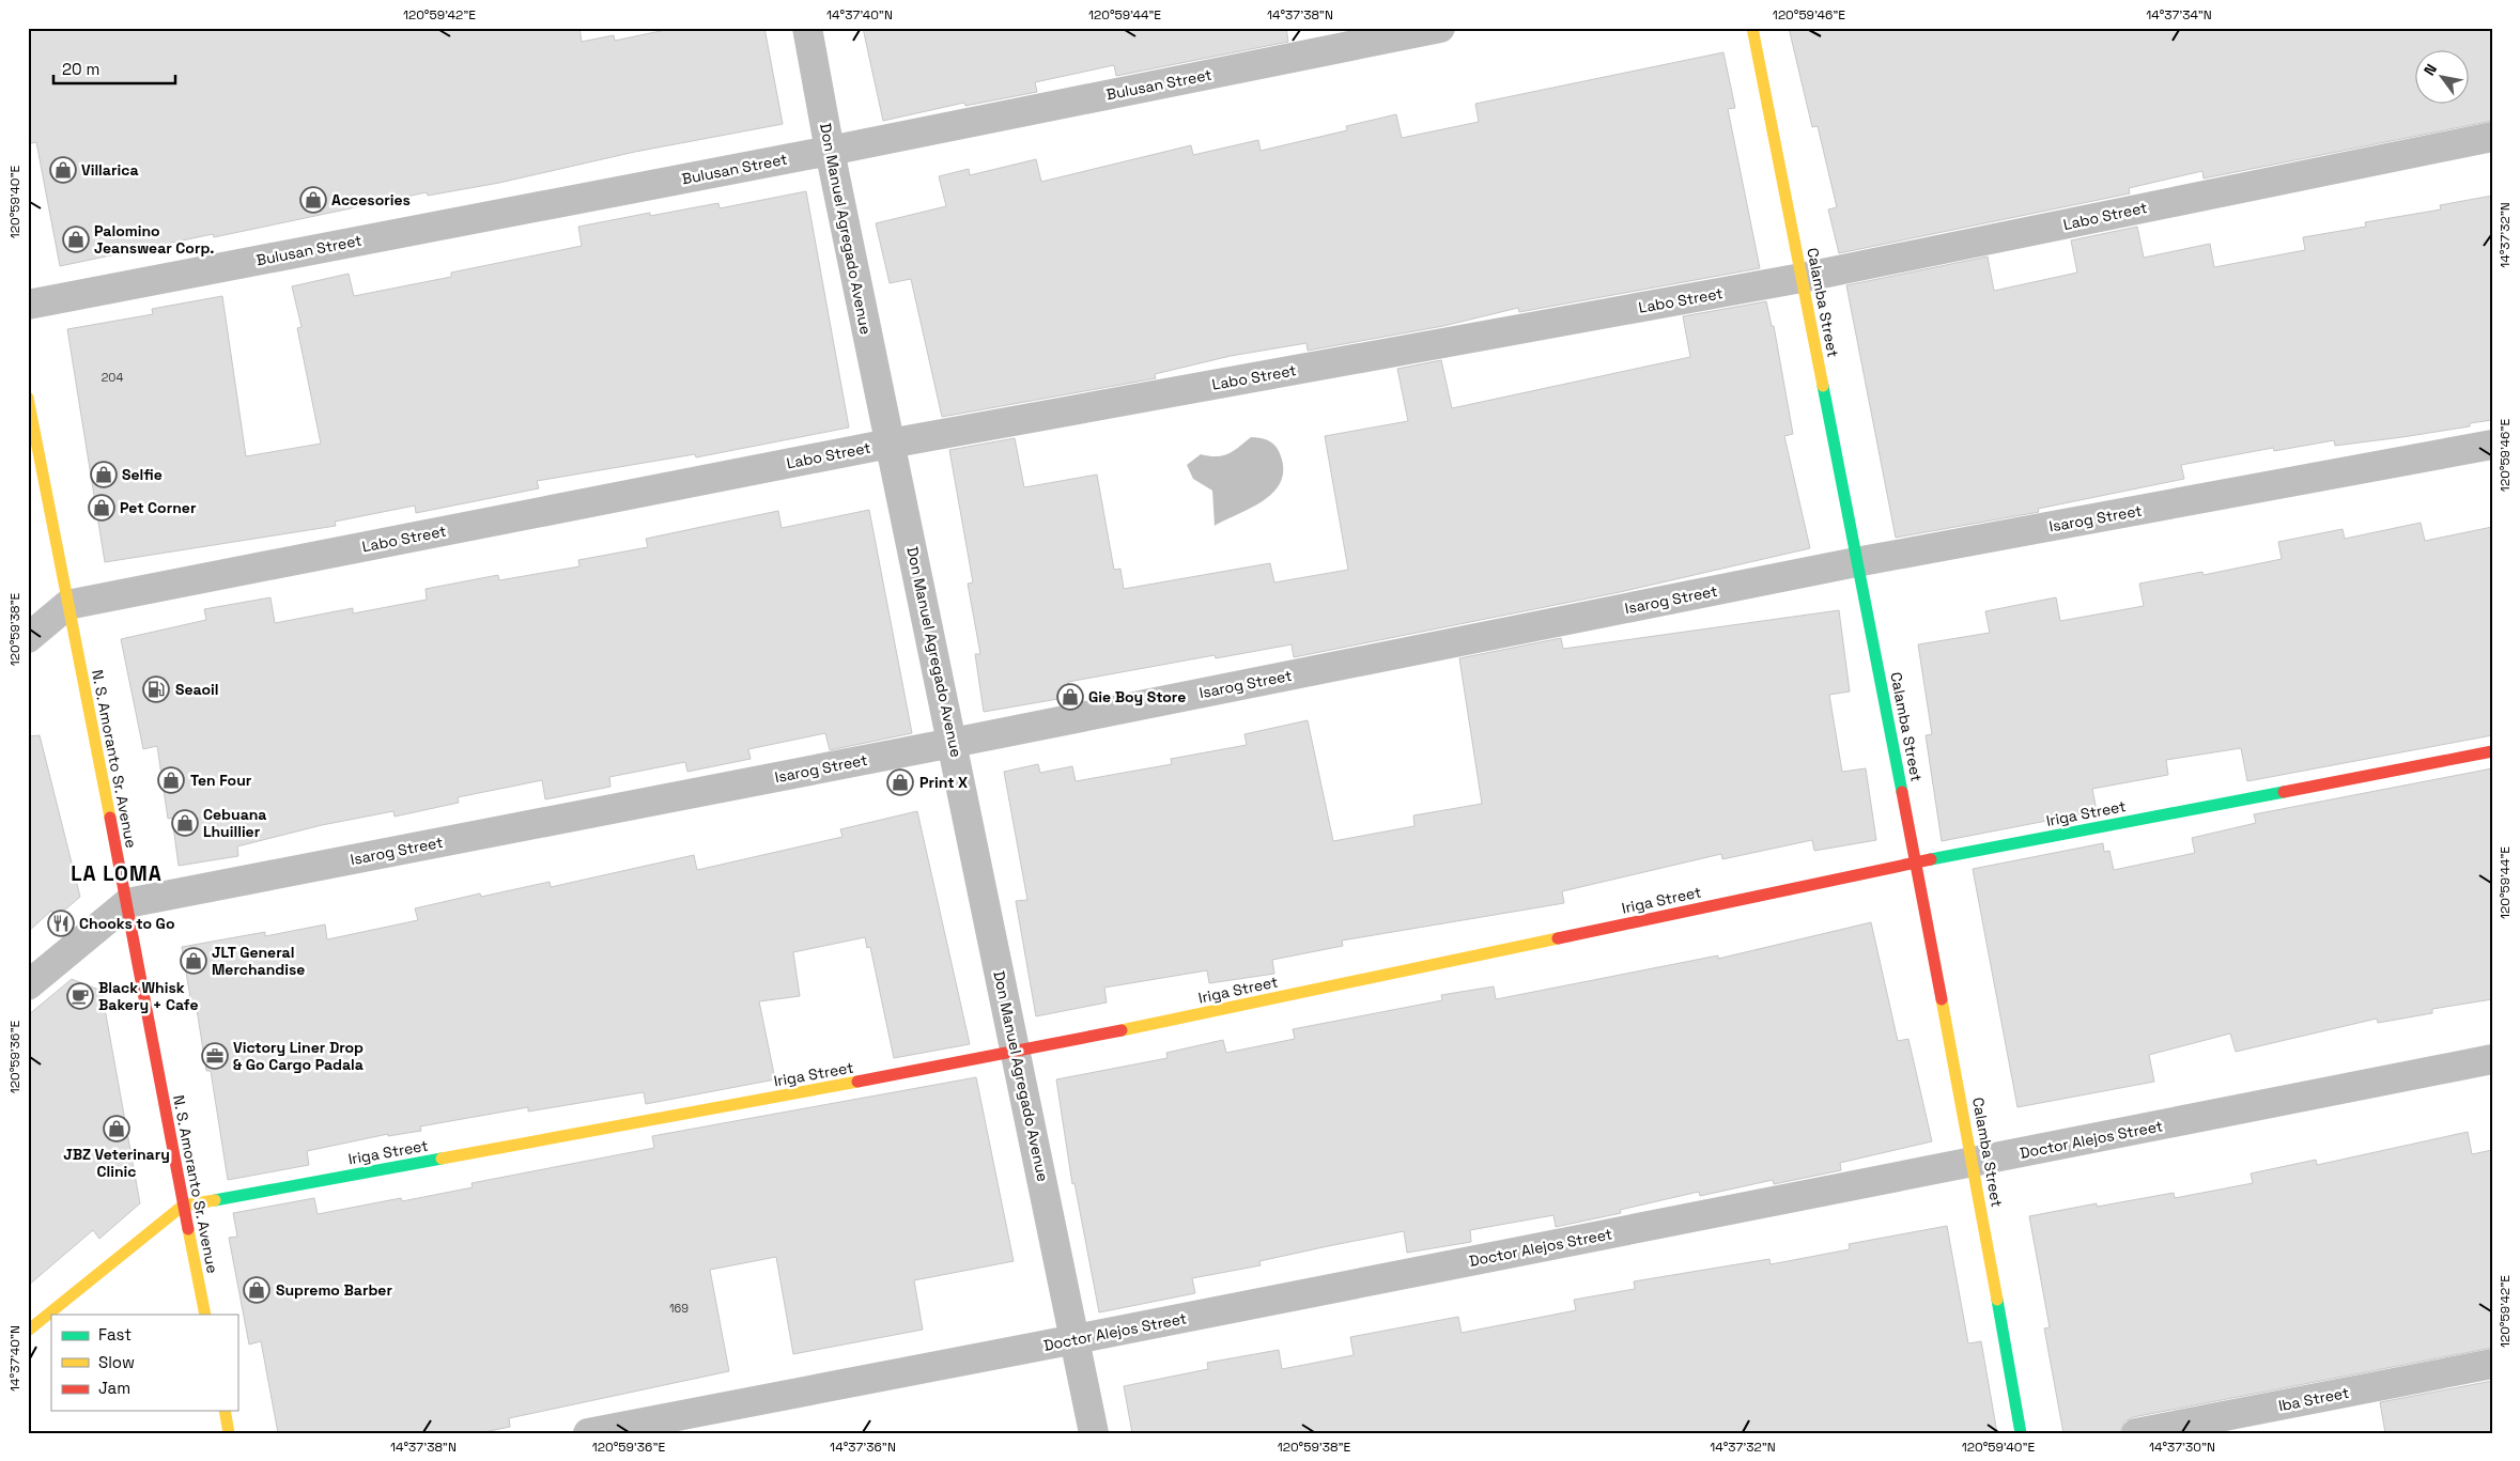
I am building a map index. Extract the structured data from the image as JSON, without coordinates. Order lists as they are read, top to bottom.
{
  "streets": {
    "street": [
      "Bulusan Street",
      "Labo Street",
      "Don Manuel Agregado Avenue",
      "Calamba Street",
      "Isarog Street",
      "N. S. Amoranto Sr. Avenue",
      "Iriga Street",
      "Doctor Alejos Street",
      "Iba Street"
    ]
  },
  "crossings": [
    ["Bulusan Street", "Don Manuel Agregado Avenue"],
    ["Labo Street", "Don Manuel Agregado Avenue"],
    ["Labo Street", "Calamba Street"],
    ["Labo Street", "N. S. Amoranto Sr. Avenue"],
    ["Don Manuel Agregado Avenue", "Isarog Street"],
    ["Don Manuel Agregado Avenue", "Iriga Street"],
    ["Don Manuel Agregado Avenue", "Doctor Alejos Street"],
    ["Calamba Street", "Isarog Street"],
    ["Calamba Street", "Iriga Street"],
    ["Calamba Street", "Doctor Alejos Street"],
    ["Isarog Street", "N. S. Amoranto Sr. Avenue"],
    ["N. S. Amoranto Sr. Avenue", "Iriga Street"]
  ],
  "districts": ["LA LOMA"],
  "places": {
    "shop": [
      "Villarica",
      "Accesories",
      "Palomino Jeanswear Corp.",
      "Selfie",
      "Pet Corner",
      "Gie Boy Store",
      "Ten Four",
      "Print X",
      "Cebuana Lhuillier",
      "JLT General Merchandise",
      "JBZ Veterinary Clinic",
      "Supremo Barber"
    ],
    "fuel station": ["Seaoil"],
    "restaurant": ["Chooks to Go"],
    "cafe": ["Black Whisk Bakery + Cafe"],
    "office": ["Victory Liner Drop & Go Cargo Padala"]
  },
  "house_numbers": ["204", "169"],
  "legend": ["Fast", "Slow", "Jam"],
  "scale_bar": "20 m",
  "north": "top left",
  "coordinates": [
    "120°59'42\"E",
    "14°37'40\"N",
    "120°59'44\"E",
    "14°37'38\"N",
    "120°59'46\"E",
    "14°37'34\"N",
    "120°59'40\"E",
    "14°37'32\"N",
    "120°59'38\"E",
    "120°59'36\"E",
    "14°37'36\"N",
    "14°37'30\"N"
  ]
}
